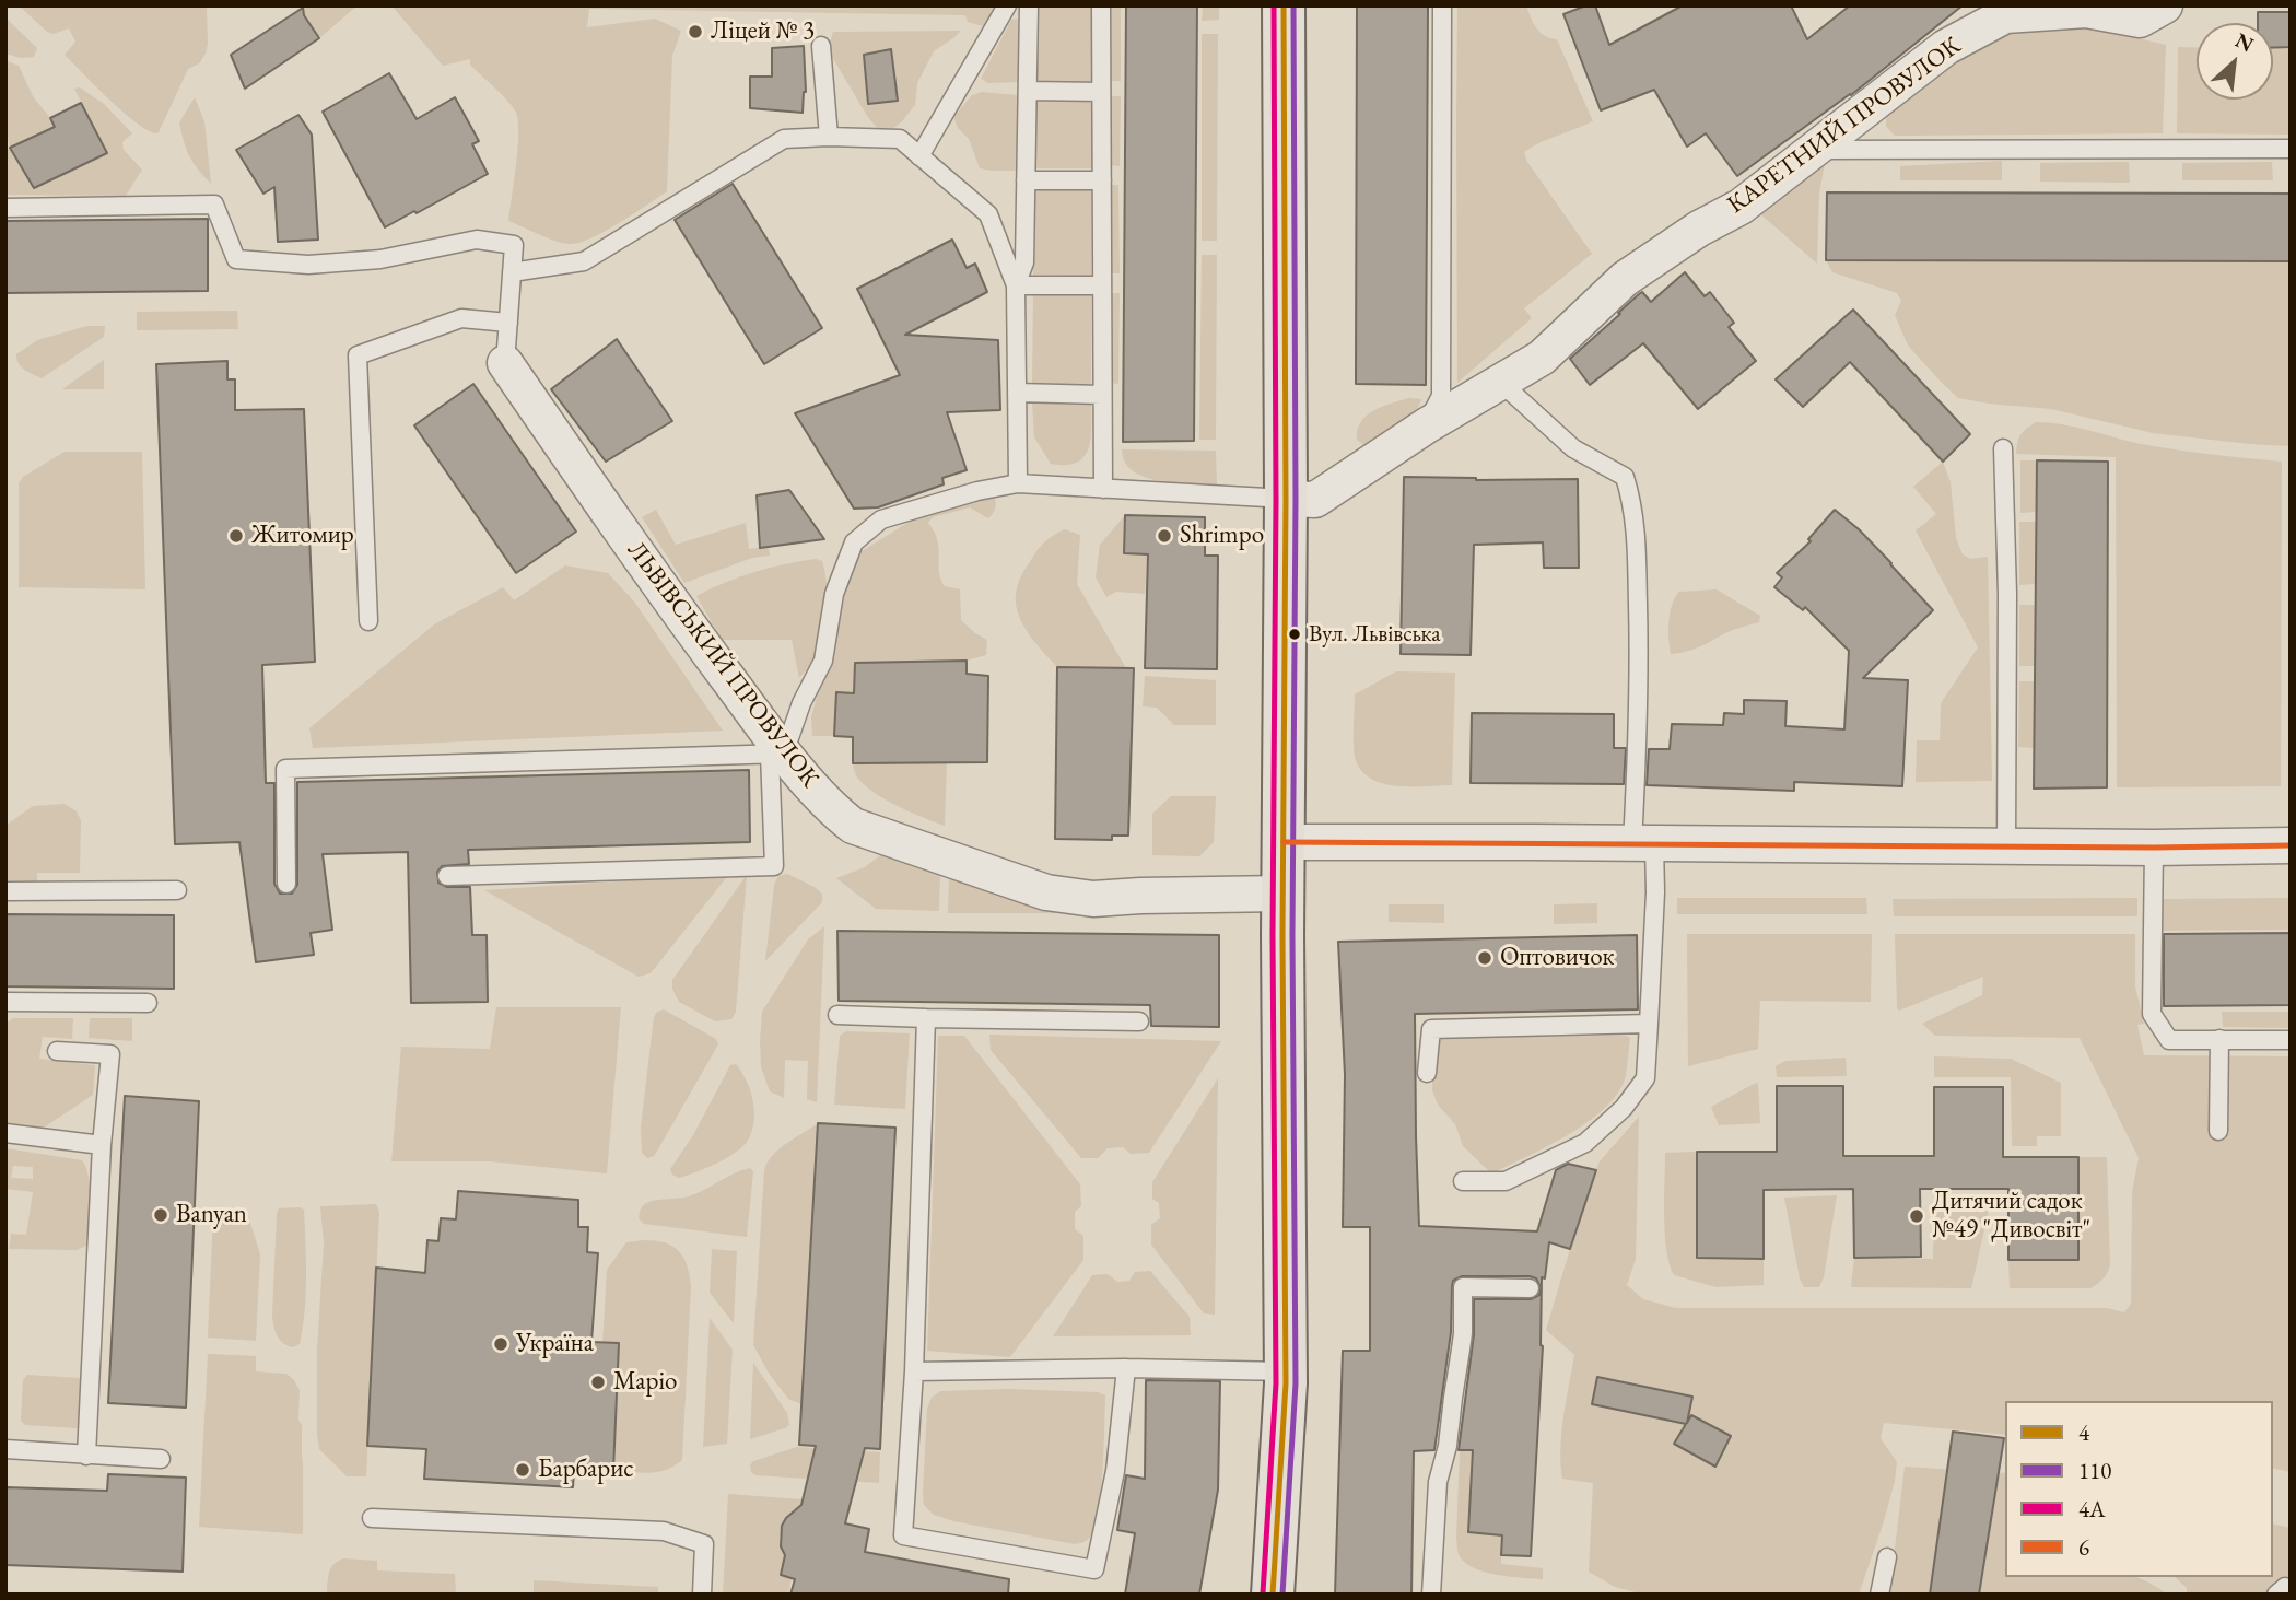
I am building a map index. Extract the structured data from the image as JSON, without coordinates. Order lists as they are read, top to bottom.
{
  "streets": {
    "street": ["КАРЕТНИЙ ПРОВУЛОК", "ЛЬВІВСЬКИЙ ПРОВУЛОК"]
  },
  "places": [
    "Ліцей № 3",
    "Житомир",
    "Shrimpo",
    "Вул. Львівська",
    "Оптовичок",
    "Banyan",
    "Дитячий садок №49 \"Дивосвіт\"",
    "Україна",
    "Маріо",
    "Барбарис"
  ],
  "lines": [
    "transit line 4",
    "transit line 110",
    "transit line 4А",
    "transit line 6"
  ],
  "legend": [
    "4",
    "110",
    "4А",
    "6"
  ],
  "north": "top right"
}
